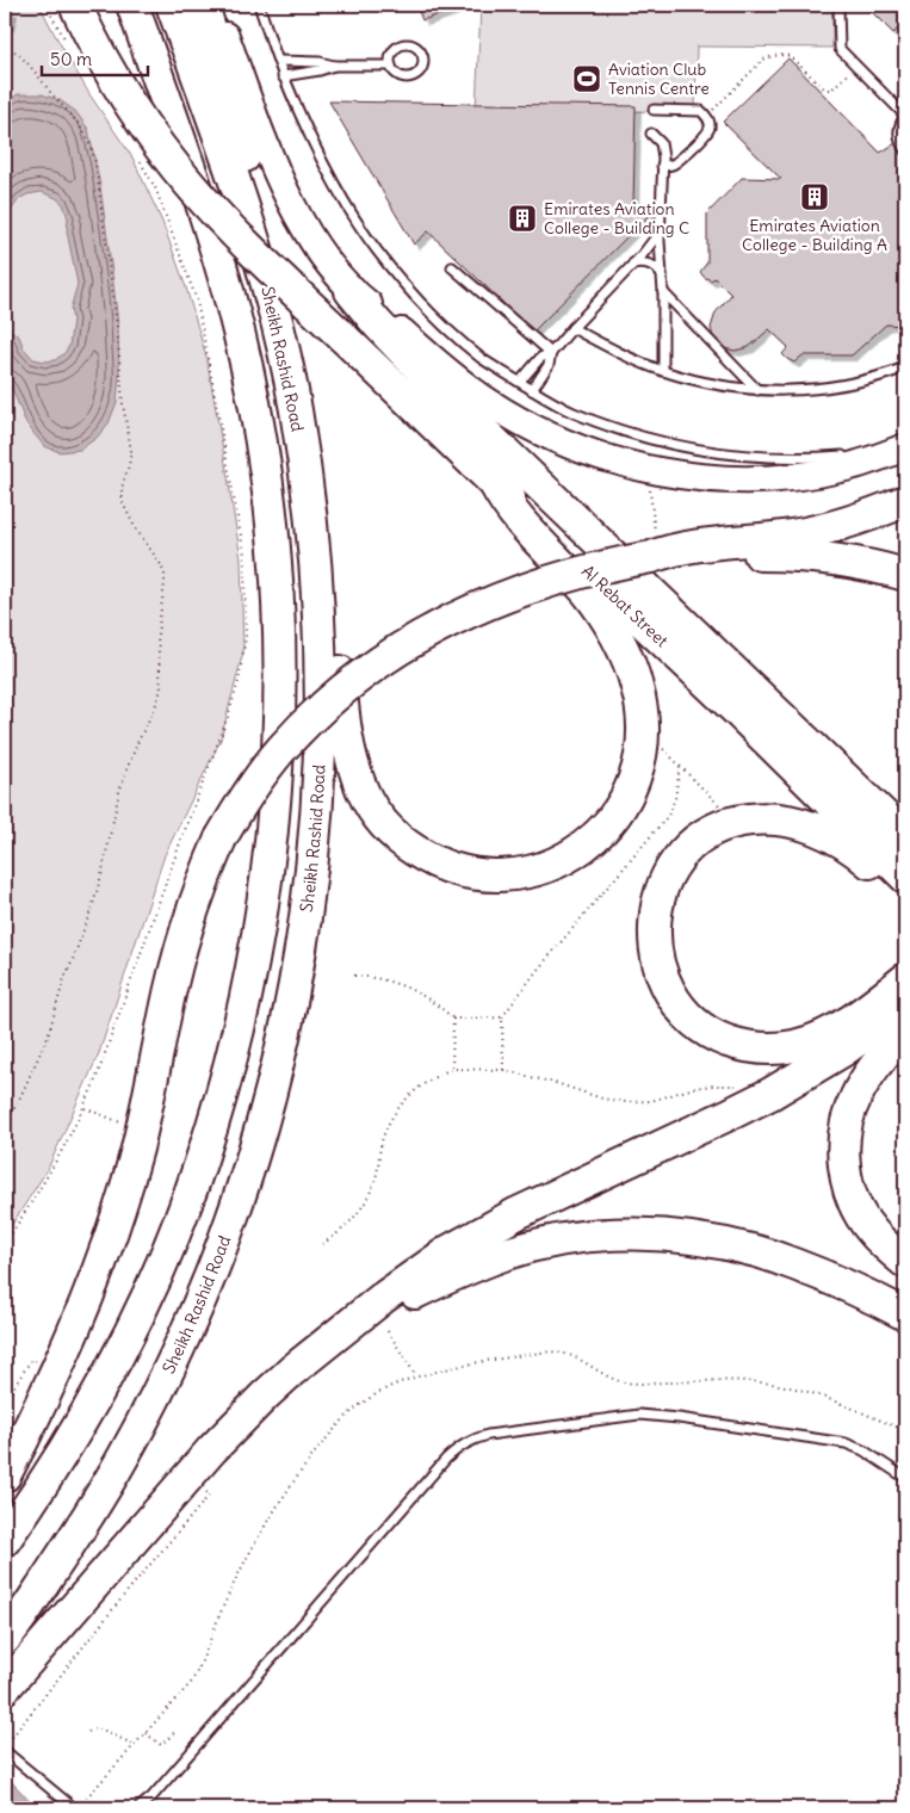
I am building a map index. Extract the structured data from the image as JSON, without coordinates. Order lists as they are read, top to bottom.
{
  "streets": {
    "highway": ["Sheikh Rashid Road", "Al Rebat Street"]
  },
  "places": {
    "sports": ["Aviation Club Tennis Centre"],
    "building": ["Emirates Aviation College - Building A", "Emirates Aviation College - Building C"]
  },
  "scale_bar": "50 m"
}
